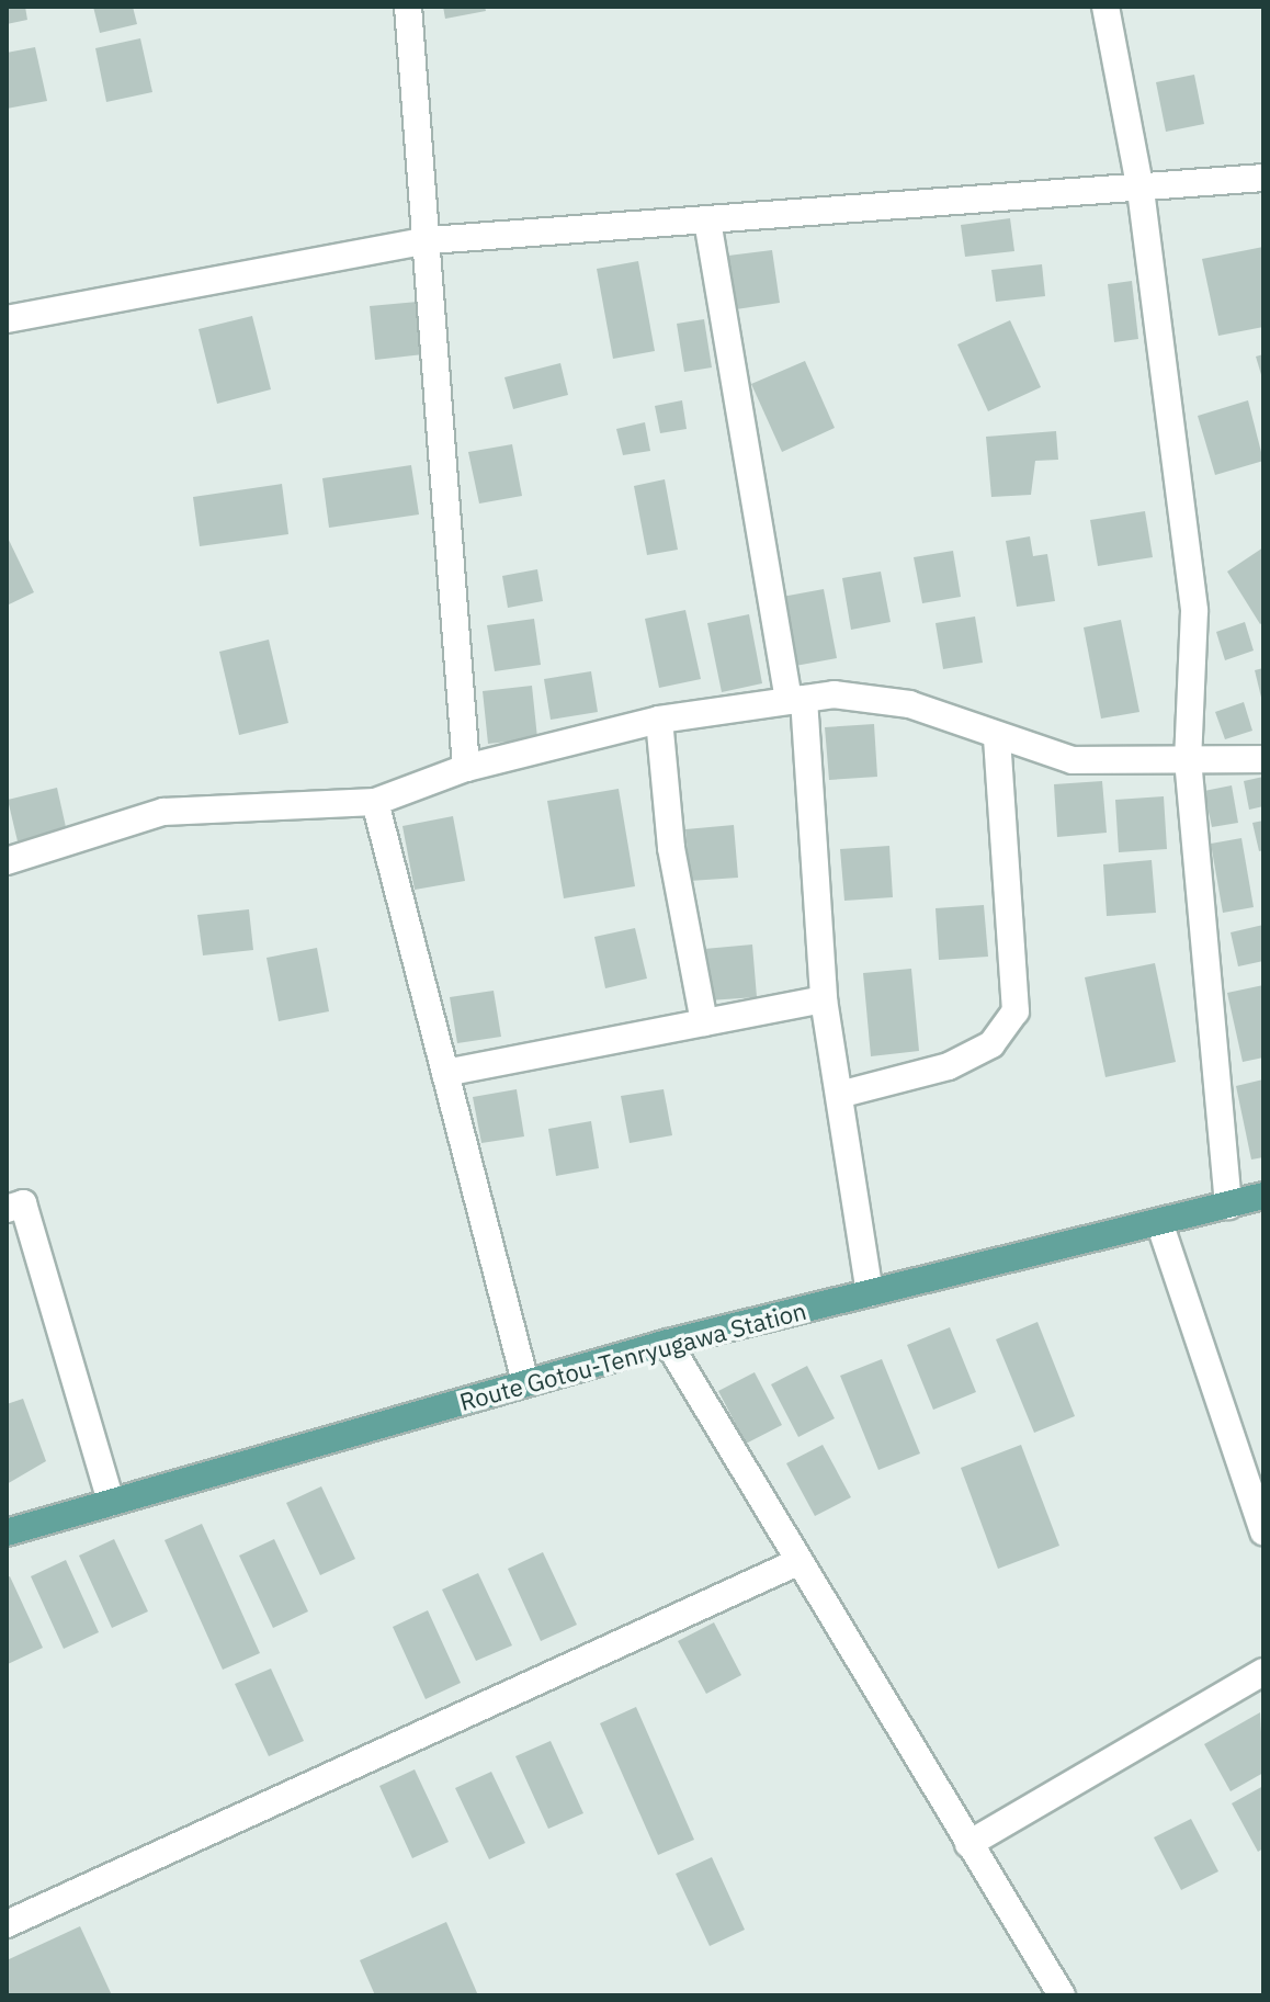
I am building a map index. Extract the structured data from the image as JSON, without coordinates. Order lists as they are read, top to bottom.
{
  "streets": {
    "main road": ["Route Gotou-Tenryugawa Station"]
  }
}
